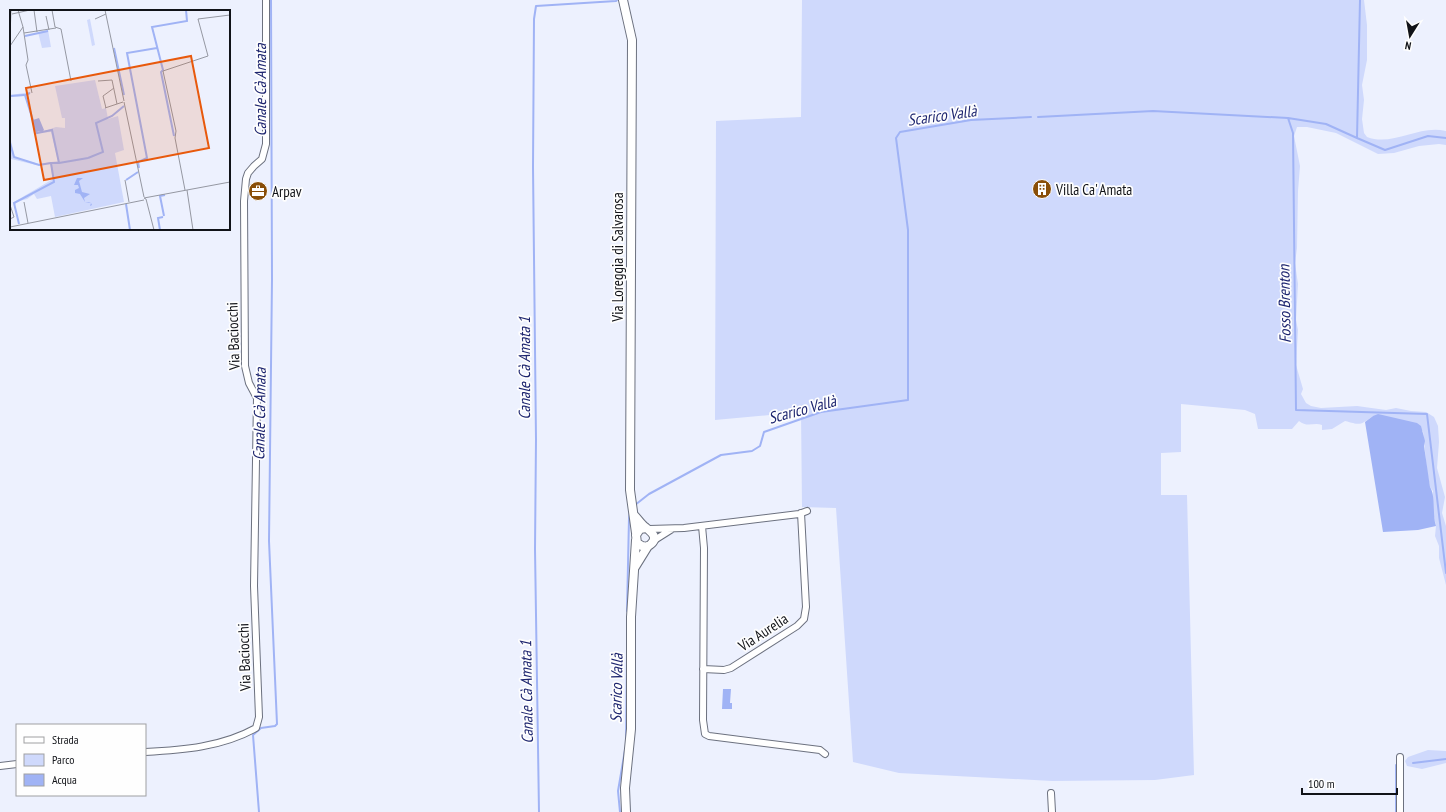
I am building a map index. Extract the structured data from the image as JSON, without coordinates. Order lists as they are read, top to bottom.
{
  "streets": {
    "street": ["Via Loreggia di Salvarosa", "Via Baciocchi", "Via Aurelia"]
  },
  "water": [
    "Canale Cà Amata",
    "Scarico Vallà",
    "Fosso Brenton",
    "Canale Cà Amata 1"
  ],
  "places": {
    "building": ["Villa Ca' Amata"],
    "office": ["Arpav"]
  },
  "legend": ["Strada", "Parco", "Acqua"],
  "scale_bar": "100 m",
  "north": "bottom"
}
